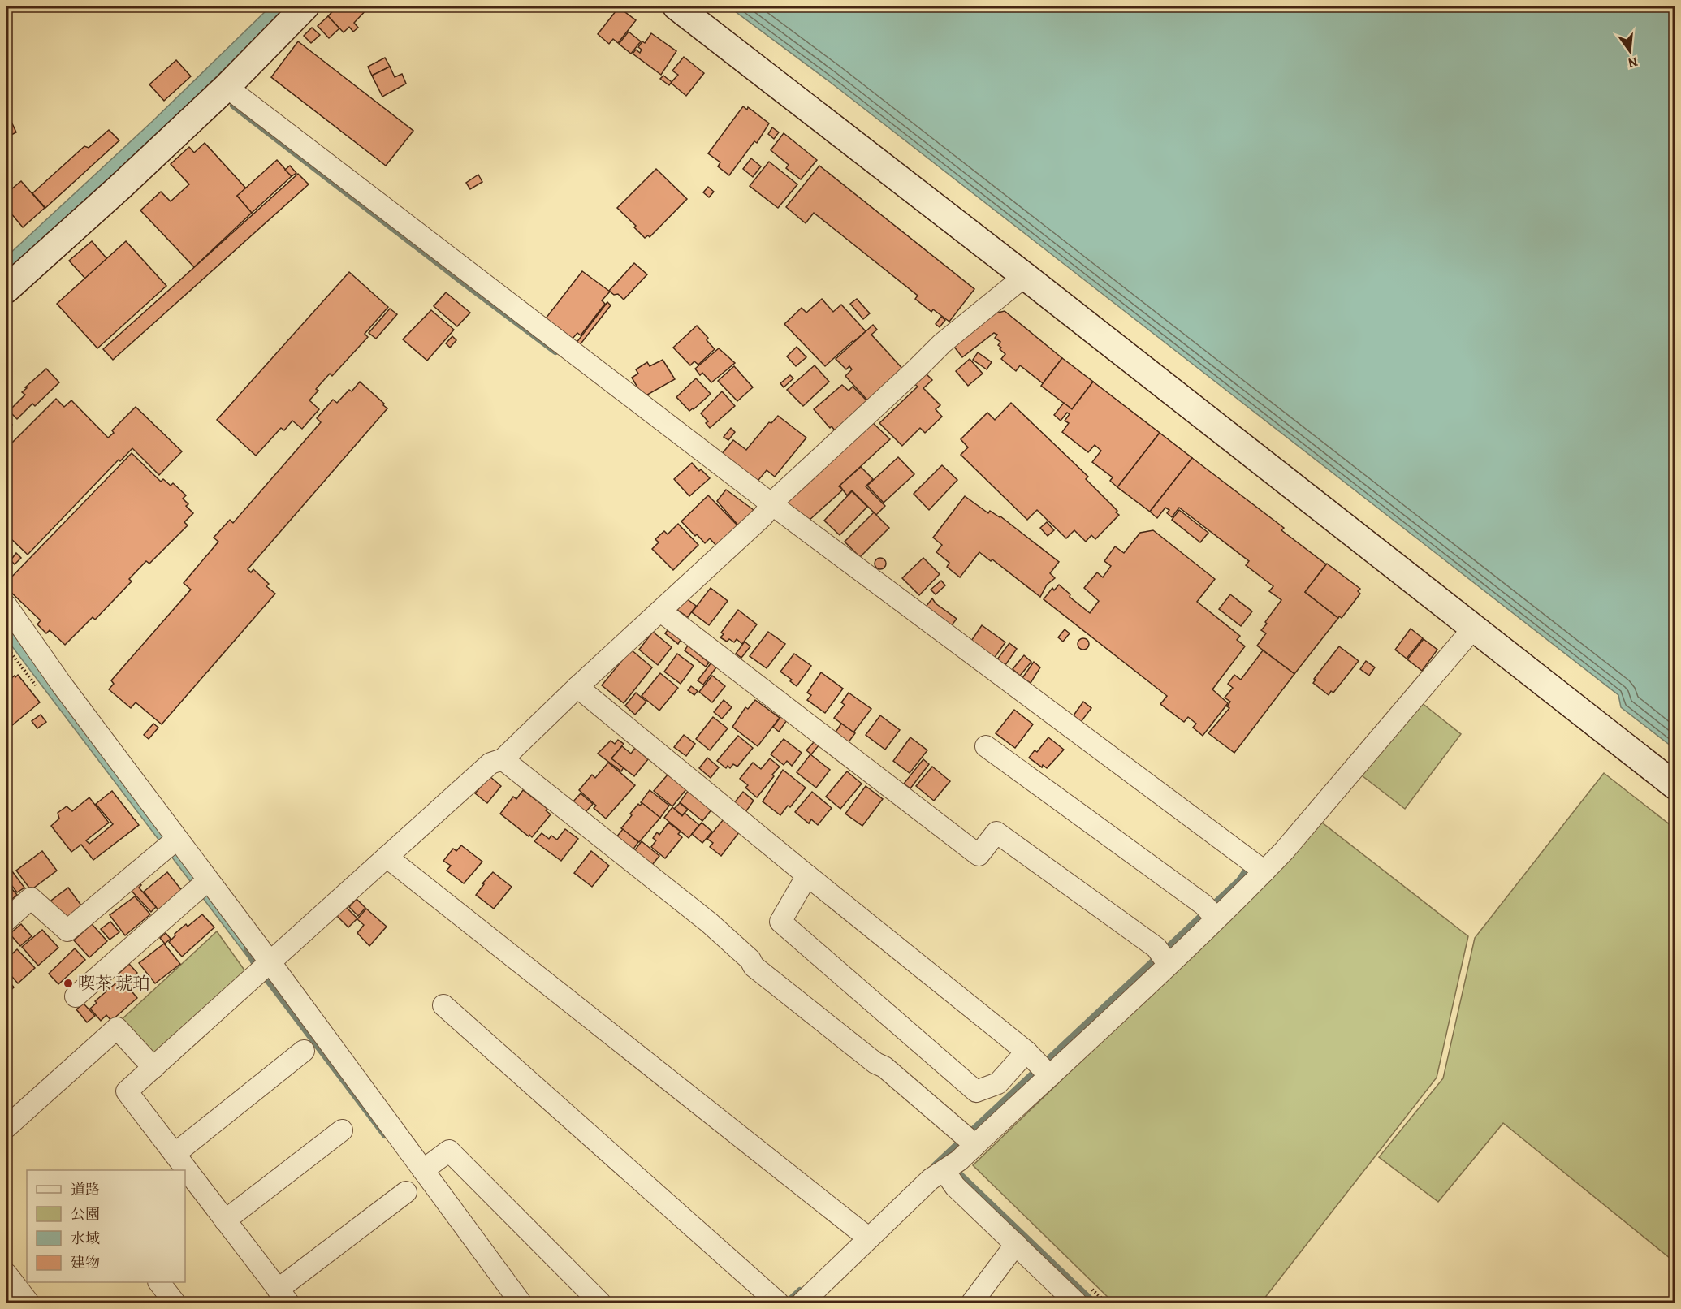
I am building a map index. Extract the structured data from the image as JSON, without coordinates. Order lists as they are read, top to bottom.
{
  "places": ["喫茶 琥珀"],
  "legend": [
    "道路",
    "公園",
    "水域",
    "建物"
  ],
  "north": "bottom"
}
